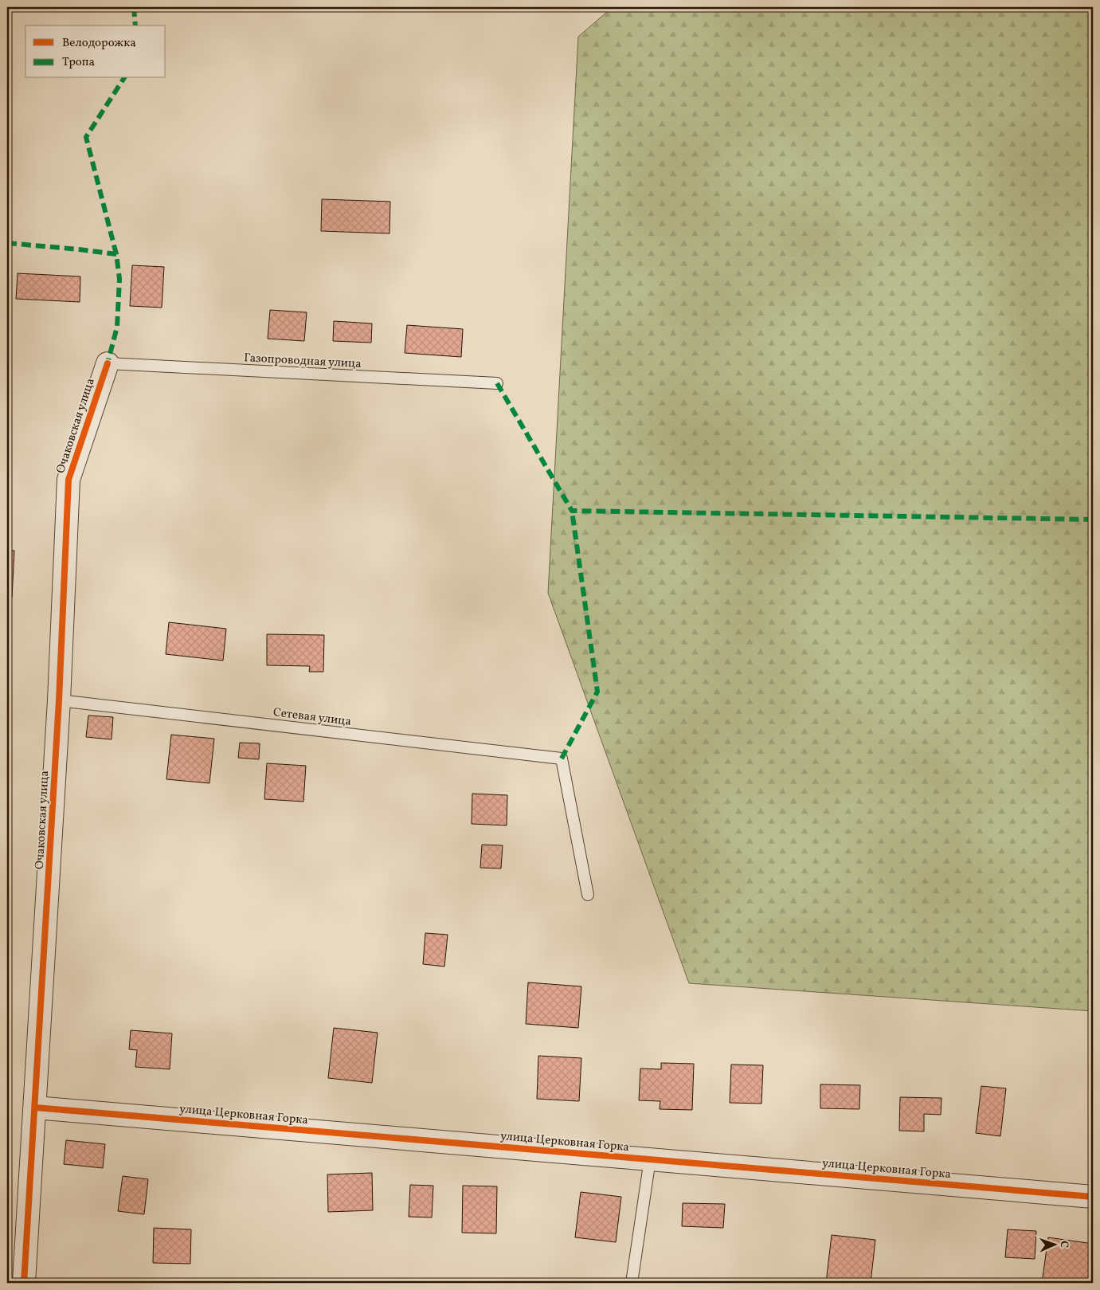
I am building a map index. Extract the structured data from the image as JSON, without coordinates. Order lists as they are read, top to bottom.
{
  "streets": {
    "street": ["Очаковская улица", "улица Церковная Горка"],
    "lane": ["Газопроводная улица", "Сетевая улица"]
  },
  "crossings": [
    ["Газопроводная улица", "Очаковская улица"],
    ["Очаковская улица", "Сетевая улица"],
    ["Очаковская улица", "улица Церковная Горка"]
  ],
  "legend": ["Велодорожка", "Тропа"],
  "north": "right"
}
